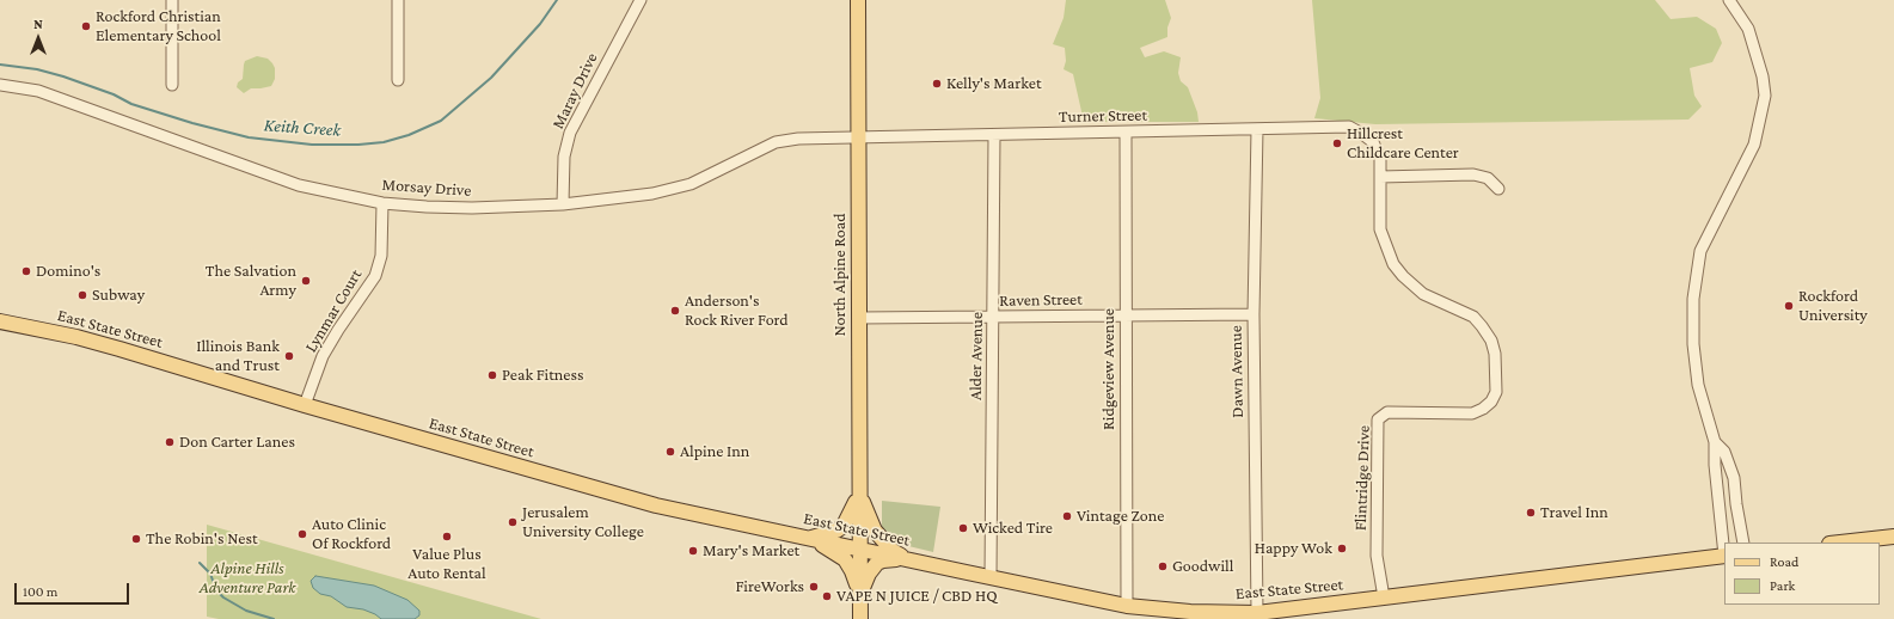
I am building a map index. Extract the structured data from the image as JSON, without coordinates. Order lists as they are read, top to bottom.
{
  "streets": {
    "main road": ["North Alpine Road", "East State Street"],
    "street": [
      "Maray Drive",
      "Turner Street",
      "Morsay Drive",
      "Raven Street",
      "Lynmar Court",
      "Alder Avenue",
      "Ridgeview Avenue",
      "Dawn Avenue",
      "Flintridge Drive"
    ]
  },
  "crossings": [
    ["Maray Drive", "Morsay Drive"],
    ["Turner Street", "Morsay Drive"],
    ["Turner Street", "North Alpine Road"],
    ["Turner Street", "Alder Avenue"],
    ["Turner Street", "Ridgeview Avenue"],
    ["Turner Street", "Dawn Avenue"],
    ["Turner Street", "Flintridge Drive"],
    ["Morsay Drive", "North Alpine Road"],
    ["Morsay Drive", "Lynmar Court"],
    ["North Alpine Road", "Raven Street"],
    ["North Alpine Road", "East State Street"],
    ["Raven Street", "Alder Avenue"],
    ["Raven Street", "Ridgeview Avenue"],
    ["Raven Street", "Dawn Avenue"],
    ["Lynmar Court", "East State Street"],
    ["East State Street", "Alder Avenue"],
    ["East State Street", "Ridgeview Avenue"],
    ["East State Street", "Dawn Avenue"],
    ["East State Street", "Flintridge Drive"]
  ],
  "water": ["Keith Creek"],
  "parks": ["Alpine Hills Adventure Park"],
  "places": [
    "Rockford Christian Elementary School",
    "Kelly's Market",
    "Hillcrest Childcare Center",
    "Domino's",
    "The Salvation Army",
    "Subway",
    "Rockford University",
    "Anderson's Rock River Ford",
    "Illinois Bank and Trust",
    "Peak Fitness",
    "Don Carter Lanes",
    "Alpine Inn",
    "Travel Inn",
    "Vintage Zone",
    "Jerusalem University College",
    "Wicked Tire",
    "Auto Clinic Of Rockford",
    "Value Plus Auto Rental",
    "The Robin's Nest",
    "Happy Wok",
    "Mary's Market",
    "Goodwill",
    "FireWorks",
    "VAPE N JUICE / CBD HQ"
  ],
  "legend": ["Road", "Park"],
  "scale_bar": "100 m",
  "north": "top"
}
